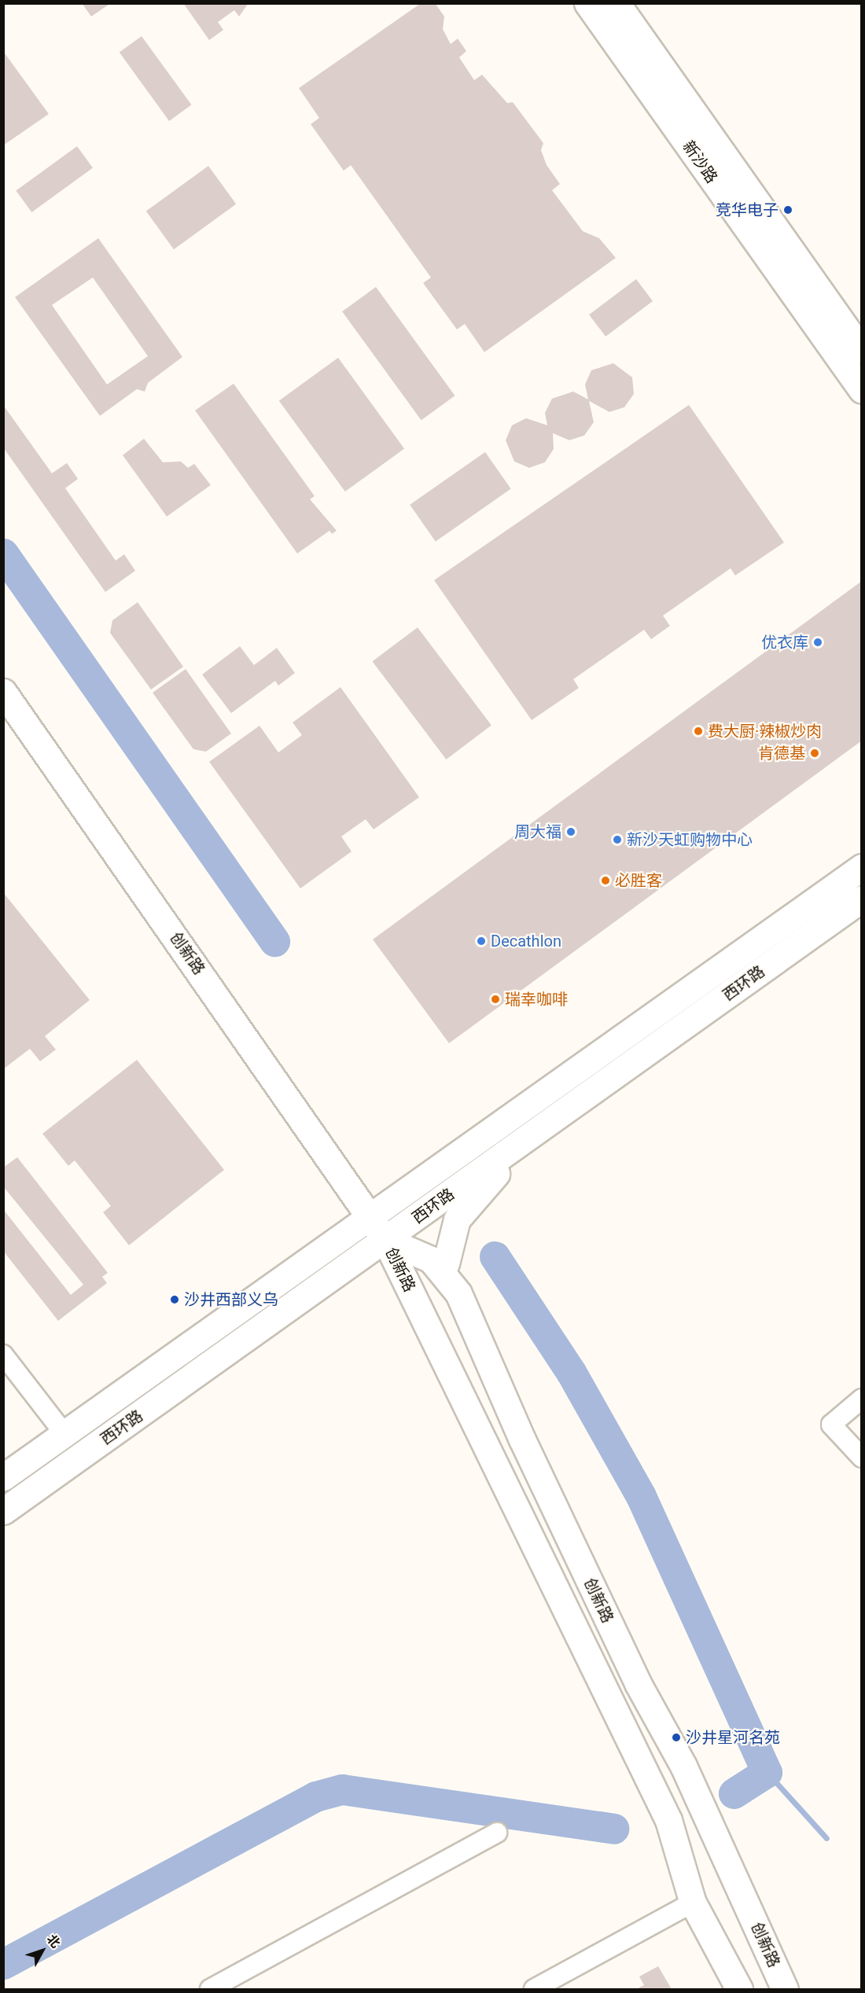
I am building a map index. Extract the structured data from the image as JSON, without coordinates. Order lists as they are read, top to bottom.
{
  "streets": {
    "main road": ["新沙路", "创新路", "西环路"]
  },
  "crossings": [
    ["创新路", "西环路"]
  ],
  "places": [
    "竞华电子",
    "优衣库",
    "费大厨·辣椒炒肉",
    "肯德基",
    "周大福",
    "新沙天虹购物中心",
    "必胜客",
    "Decathlon",
    "瑞幸咖啡",
    "沙井西部义乌",
    "沙井星河名苑"
  ],
  "north": "top right"
}
